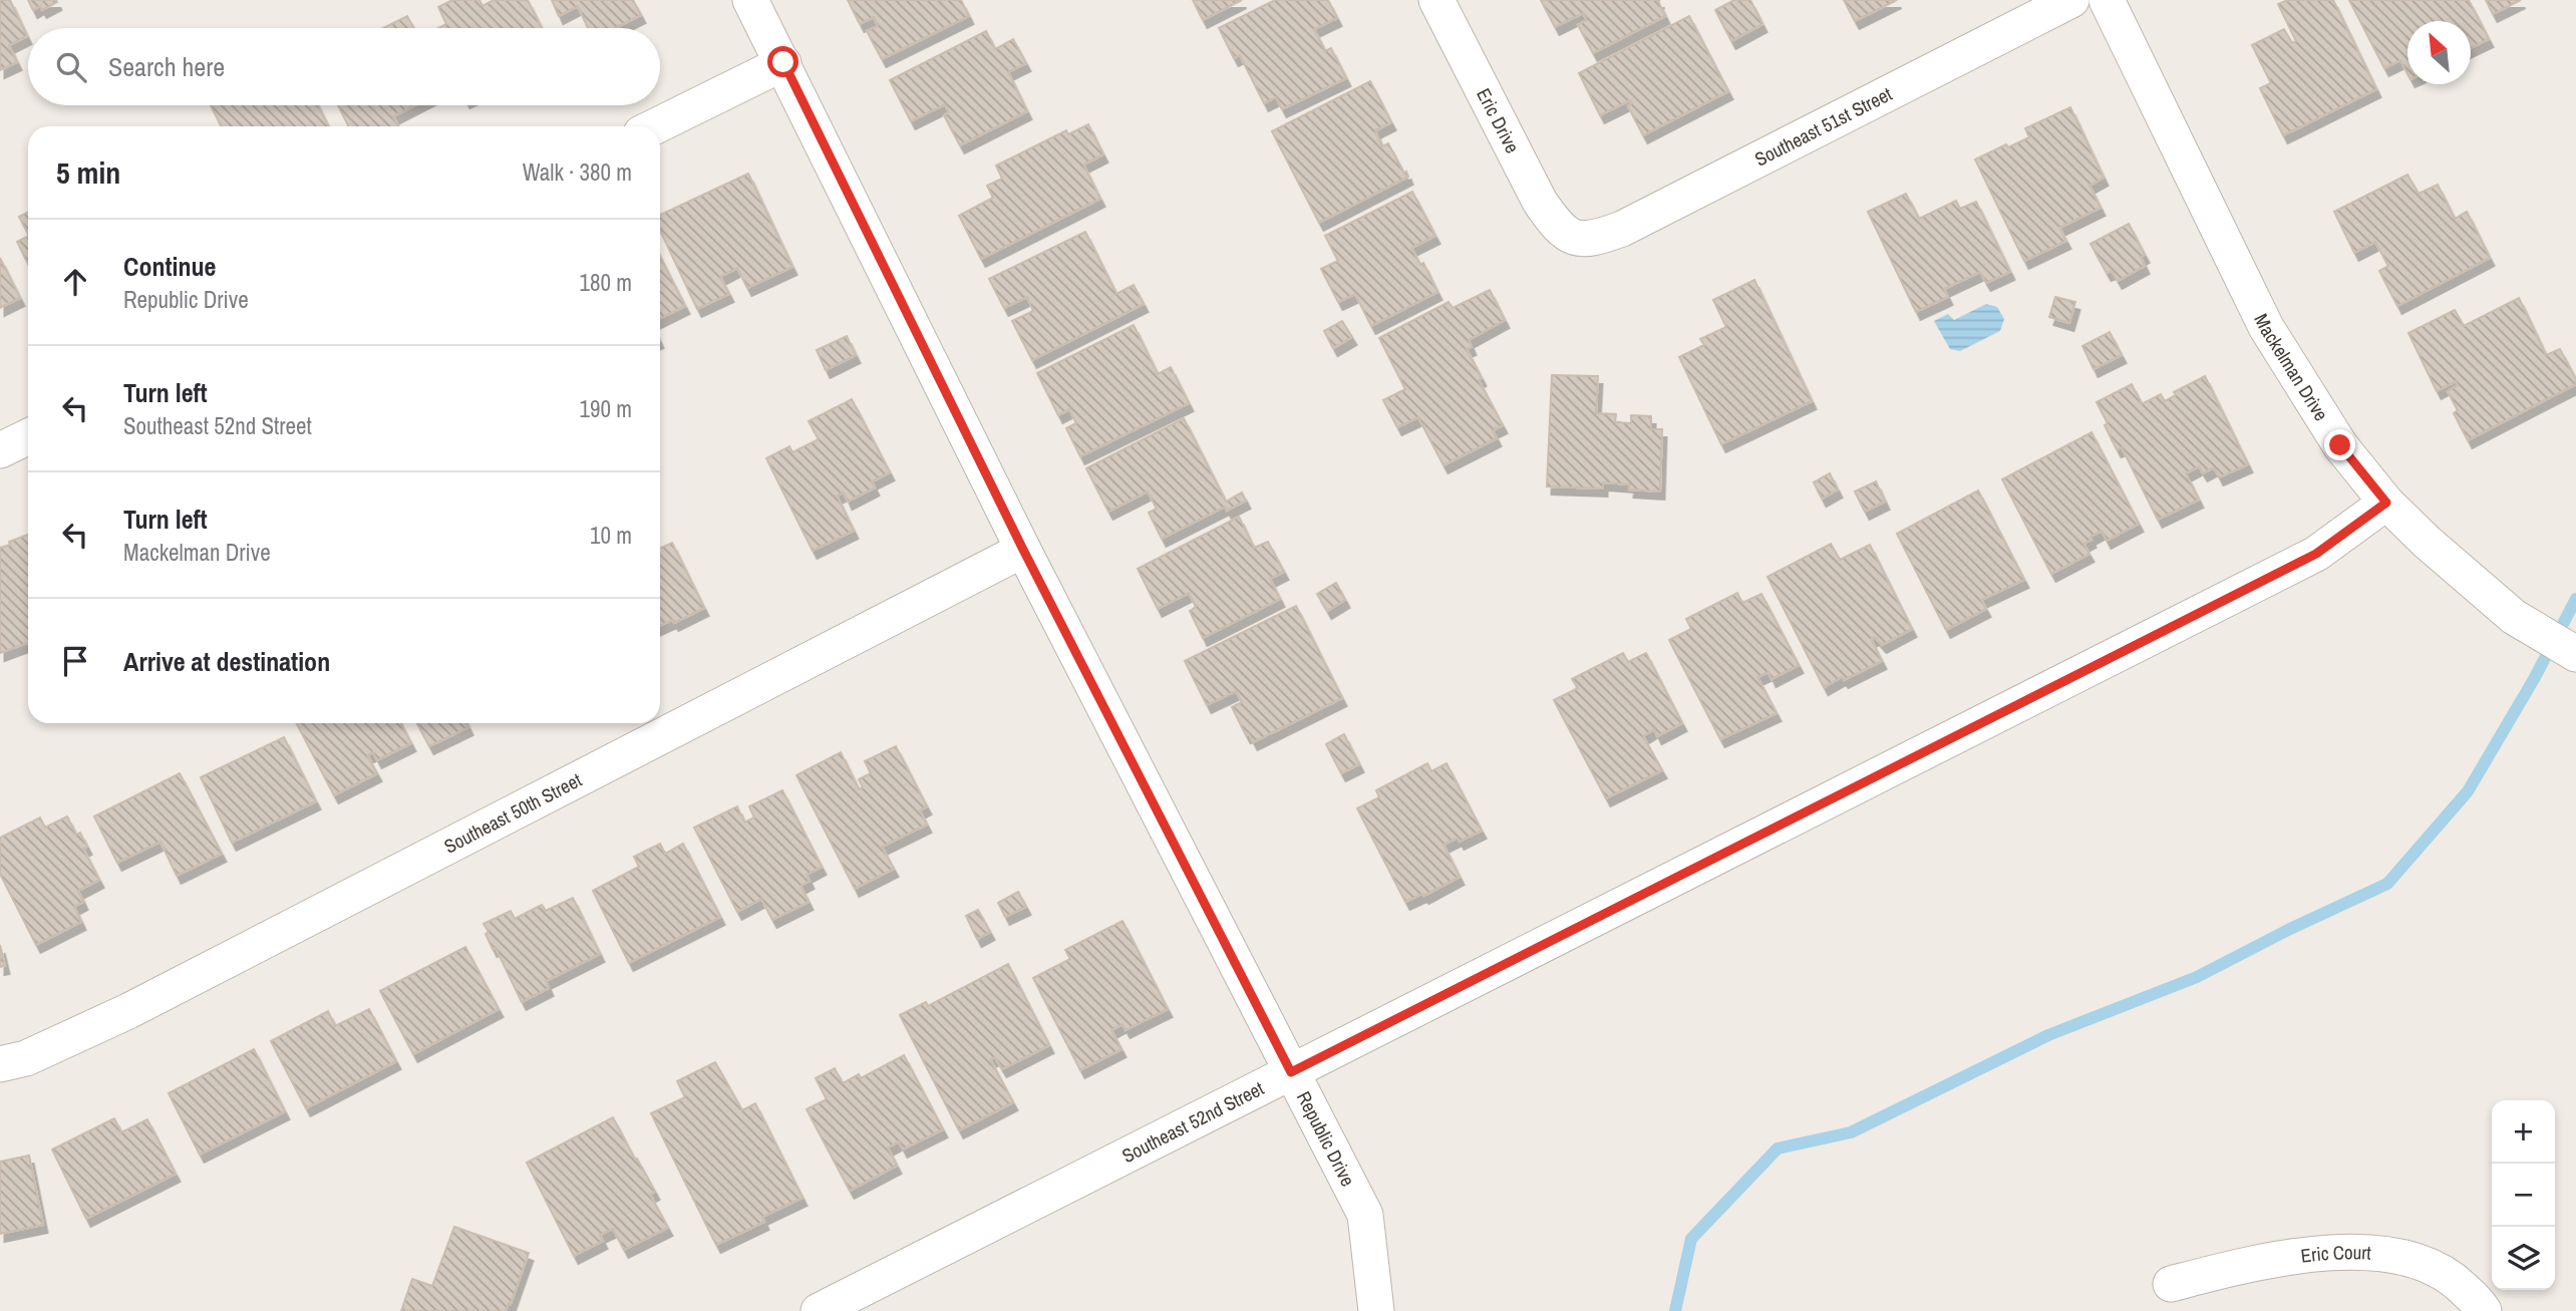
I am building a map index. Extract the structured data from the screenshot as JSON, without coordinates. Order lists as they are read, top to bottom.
{
  "streets": {
    "street": [
      "Eric Drive",
      "Southeast 51st Street",
      "Mackelman Drive",
      "Southeast 50th Street",
      "Southeast 52nd Street",
      "Republic Drive",
      "Eric Court"
    ]
  },
  "crossings": [
    ["Eric Drive", "Southeast 51st Street"],
    ["Mackelman Drive", "Southeast 52nd Street"],
    ["Southeast 50th Street", "Republic Drive"],
    ["Southeast 52nd Street", "Republic Drive"]
  ],
  "north": "top left",
  "page": {
    "search": "Search here",
    "heading": ["5 min", "Walk · 380 m"],
    "list": [
      ["Continue", "Republic Drive", "180 m"],
      ["Turn left", "Southeast 52nd Street", "190 m"],
      ["Turn left", "Mackelman Drive", "10 m"],
      "Arrive at destination"
    ],
    "map_buttons": ["+", "−"]
  }
}
